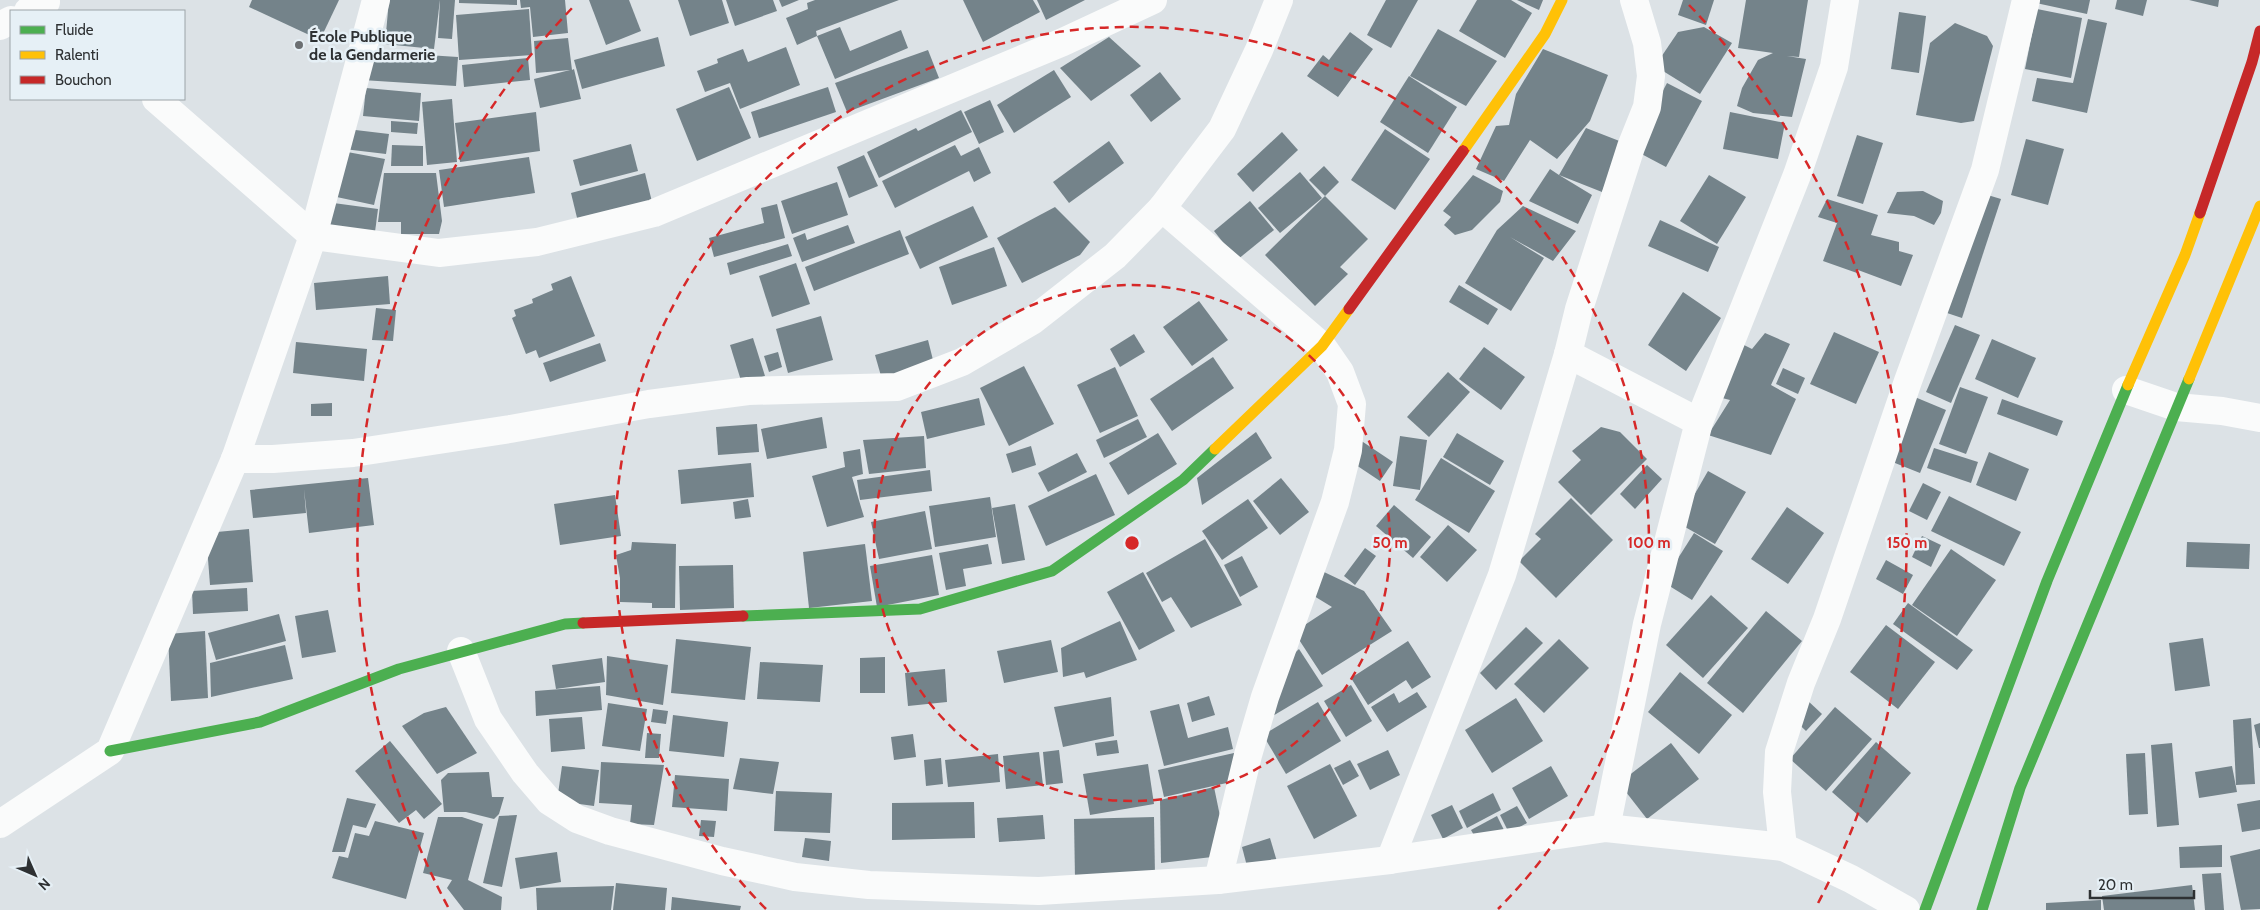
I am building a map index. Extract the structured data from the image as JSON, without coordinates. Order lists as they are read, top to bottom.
{
  "places": ["École Publique de la Gendarmerie"],
  "legend": ["Fluide", "Ralenti", "Bouchon"],
  "scale_bar": "20 m",
  "north": "bottom right",
  "rings": ["50 m", "100 m", "150 m"]
}
